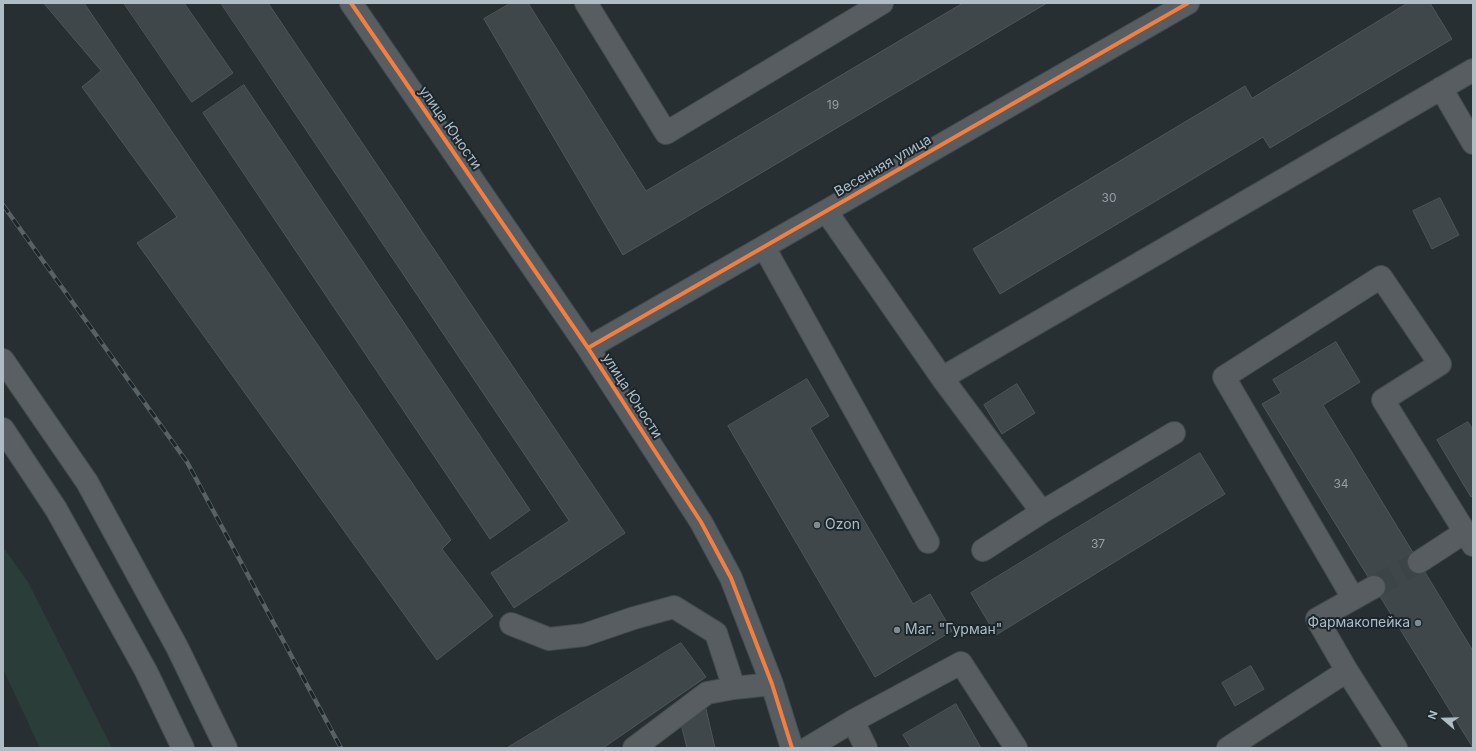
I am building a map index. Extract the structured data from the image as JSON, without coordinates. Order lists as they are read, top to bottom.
{
  "streets": {
    "street": ["улица Юности", "Весенняя улица"]
  },
  "crossings": [
    ["улица Юности", "Весенняя улица"]
  ],
  "places": ["Ozon", "Фармакопейка", "Маг. \"Гурман\""],
  "house_numbers": [
    "19",
    "30",
    "34",
    "37"
  ],
  "north": "left"
}
